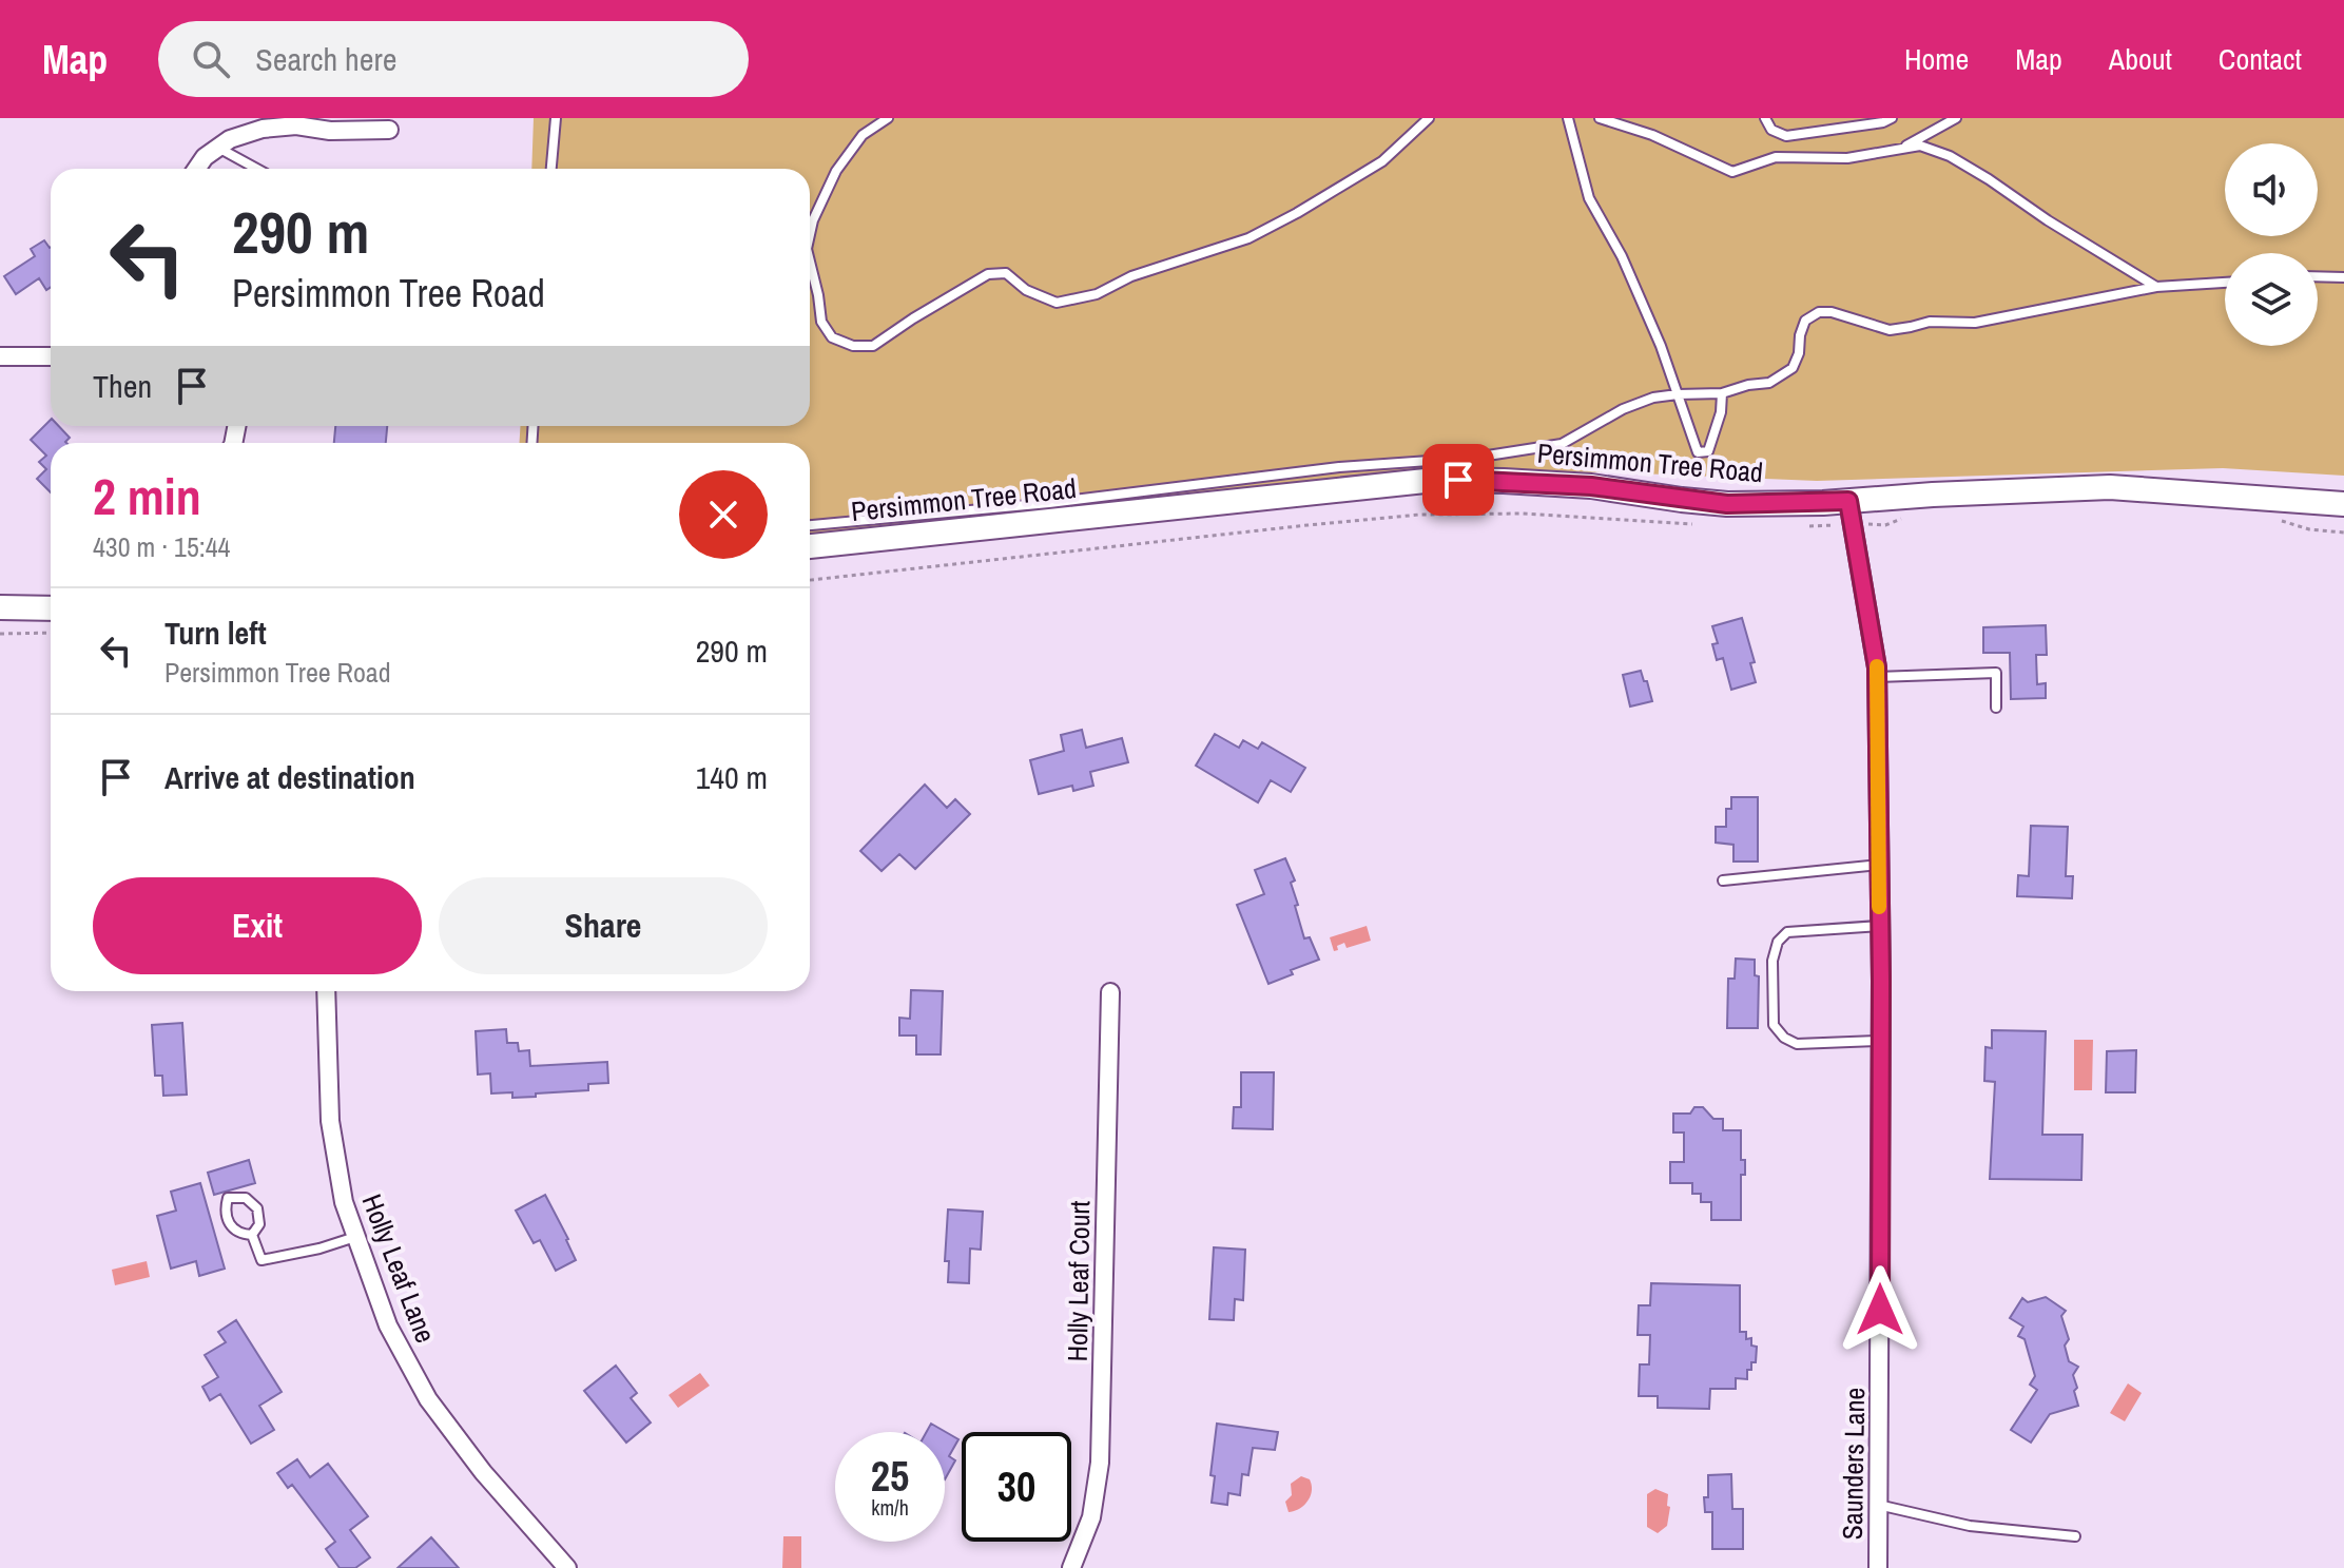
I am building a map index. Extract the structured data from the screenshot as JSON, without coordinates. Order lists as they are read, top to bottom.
{
  "streets": {
    "main road": ["Persimmon Tree Road"],
    "street": ["Holly Leaf Lane", "Holly Leaf Court", "Saunders Lane"]
  },
  "crossings": [
    ["Persimmon Tree Road", "Saunders Lane"]
  ],
  "page": {
    "header": "Map",
    "search": "Search here",
    "nav": [
      "Home",
      "Map",
      "About",
      "Contact"
    ],
    "turn": ["290 m", "Persimmon Tree Road"],
    "then": "Then",
    "heading": ["2 min", "430 m · 15:44"],
    "list": [
      {
        "name": "Turn left",
        "note": "Persimmon Tree Road",
        "value": "290 m"
      },
      {
        "name": "Arrive at destination",
        "value": "140 m"
      }
    ],
    "buttons": ["Exit", "Share"],
    "speed": "25 km/h",
    "limit": "30"
  }
}
